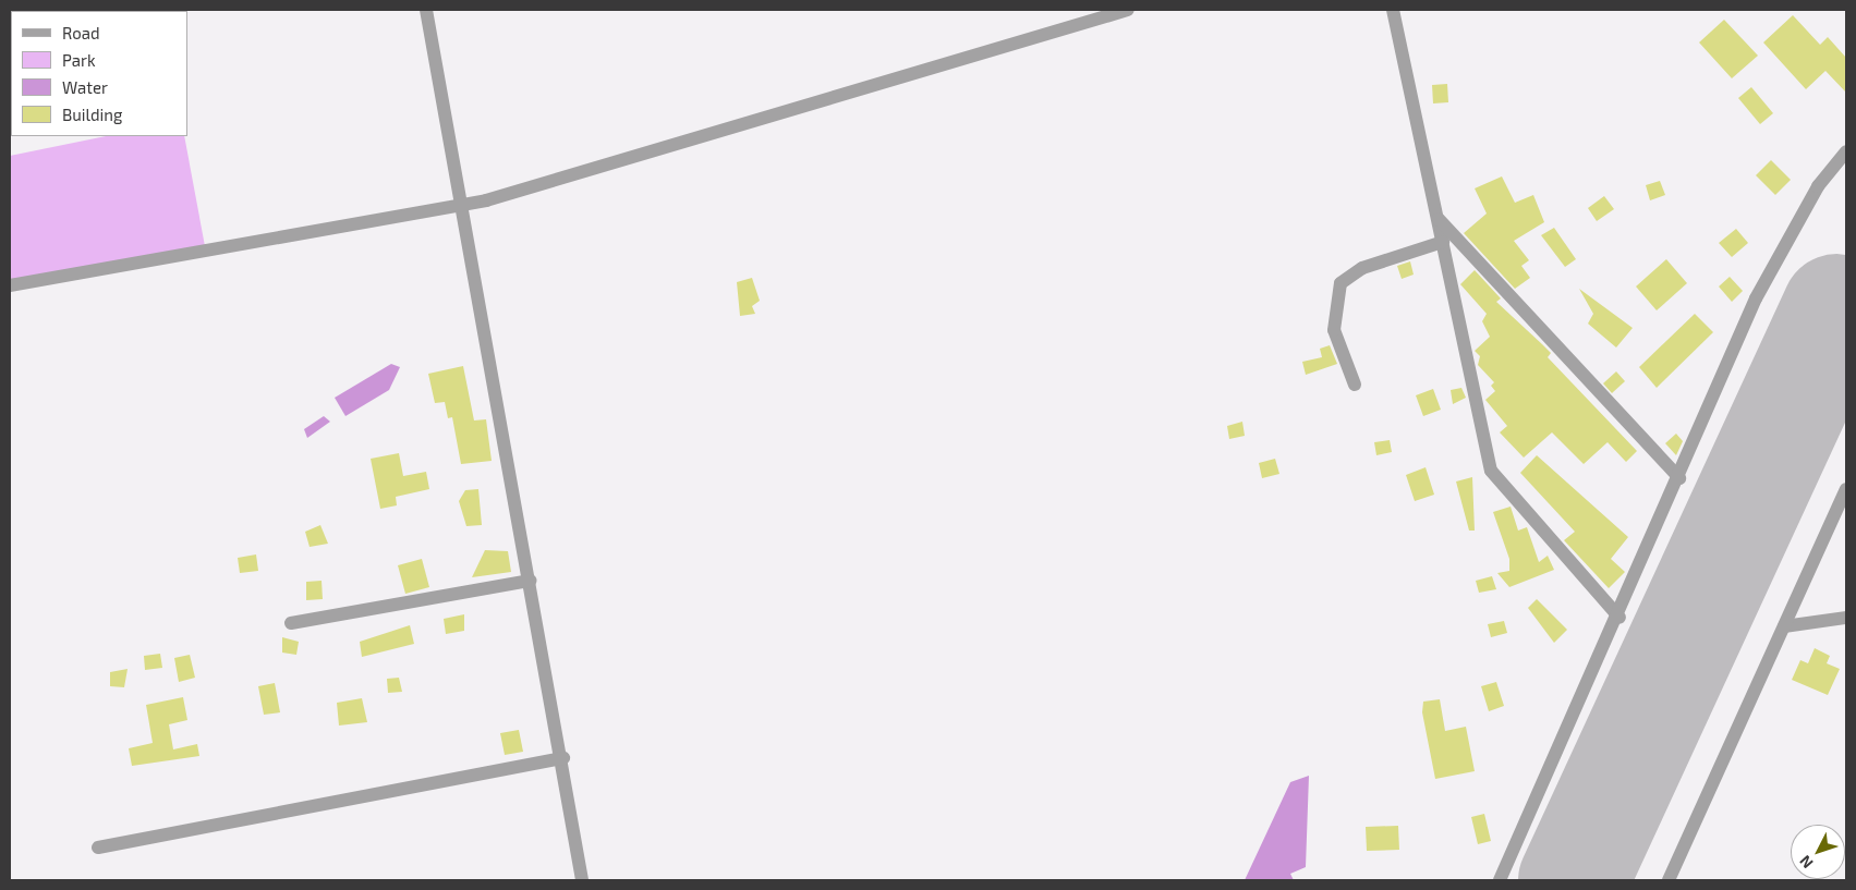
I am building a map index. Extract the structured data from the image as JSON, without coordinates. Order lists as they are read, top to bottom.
{
  "legend": [
    "Road",
    "Park",
    "Water",
    "Building"
  ],
  "north": "bottom left"
}
